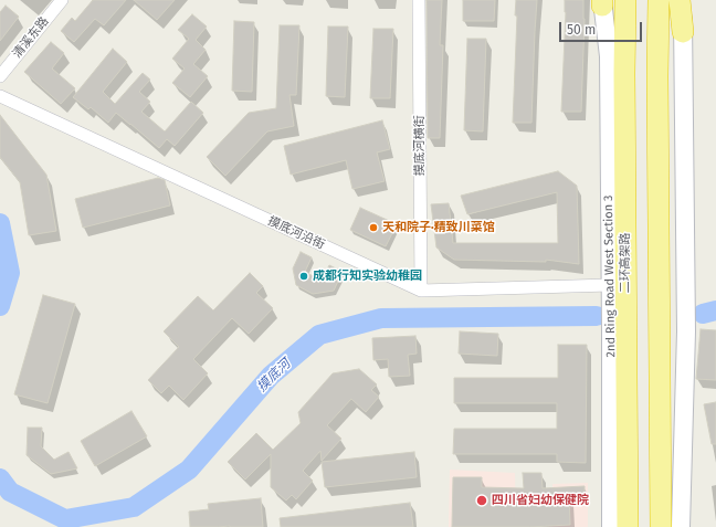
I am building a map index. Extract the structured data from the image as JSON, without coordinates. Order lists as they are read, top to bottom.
{
  "streets": {
    "highway": ["二环高架路"],
    "main road": ["2nd Ring Road West Section 3"],
    "street": ["清溪东路", "摸底河横街", "摸底河沿街"]
  },
  "crossings": [
    ["摸底河横街", "摸底河沿街"],
    ["摸底河沿街", "2nd Ring Road West Section 3"]
  ],
  "water": ["摸底河"],
  "places": ["天和院子·精致川菜馆", "成都行知实验幼稚园", "四川省妇幼保健院"],
  "scale_bar": "50 m"
}
